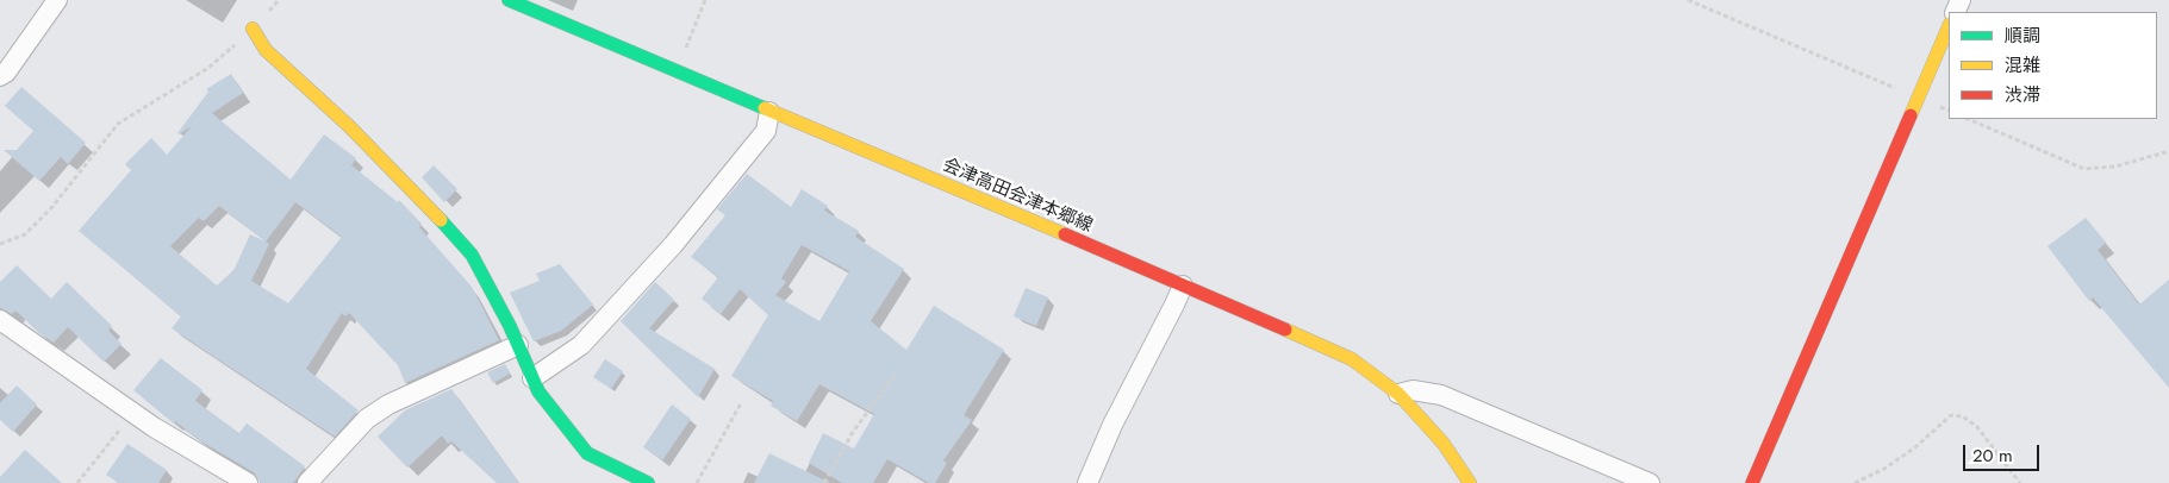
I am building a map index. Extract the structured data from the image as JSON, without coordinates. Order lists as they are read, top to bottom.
{
  "streets": {
    "street": ["会津高田会津本郷線"]
  },
  "legend": ["順調", "混雑", "渋滞"],
  "scale_bar": "20 m"
}
